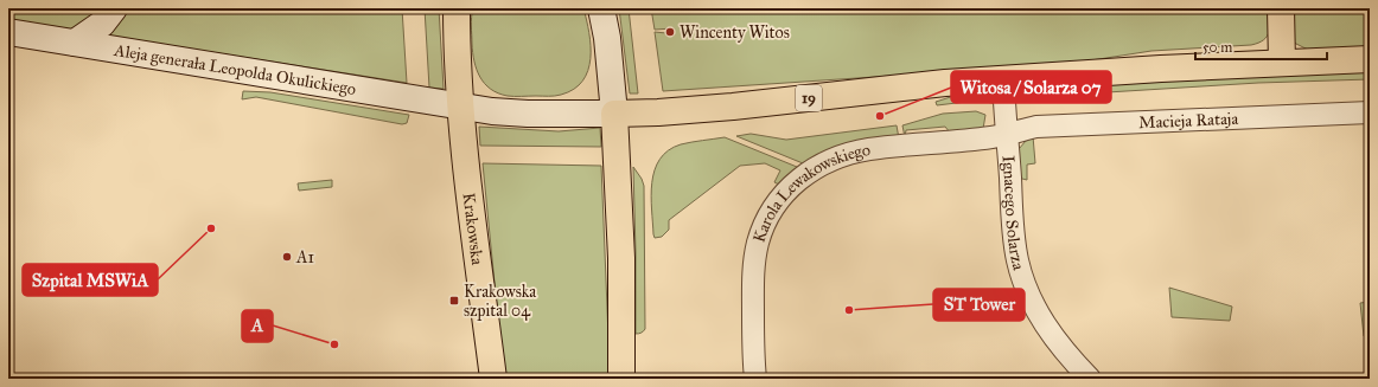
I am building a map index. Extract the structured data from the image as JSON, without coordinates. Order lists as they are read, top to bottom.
{
  "streets": {
    "main road": ["Aleja generała Leopolda Okulickiego", "19", "Krakowska"],
    "street": ["Macieja Rataja", "Karola Lewakowskiego", "Ignacego Solarza"]
  },
  "crossings": [
    ["Aleja generała Leopolda Okulickiego", "19"],
    ["Aleja generała Leopolda Okulickiego", "Krakowska"],
    ["19", "Ignacego Solarza"],
    ["Macieja Rataja", "Karola Lewakowskiego"],
    ["Macieja Rataja", "Ignacego Solarza"],
    ["Karola Lewakowskiego", "Ignacego Solarza"]
  ],
  "places": {
    "other": [
      "Wincenty Witos",
      "Witosa / Solarza 07",
      "Szpital MSWiA",
      "A1",
      "ST Tower",
      "A"
    ],
    "transit": ["Krakowska szpital 04"]
  },
  "scale_bar": "50 m"
}
